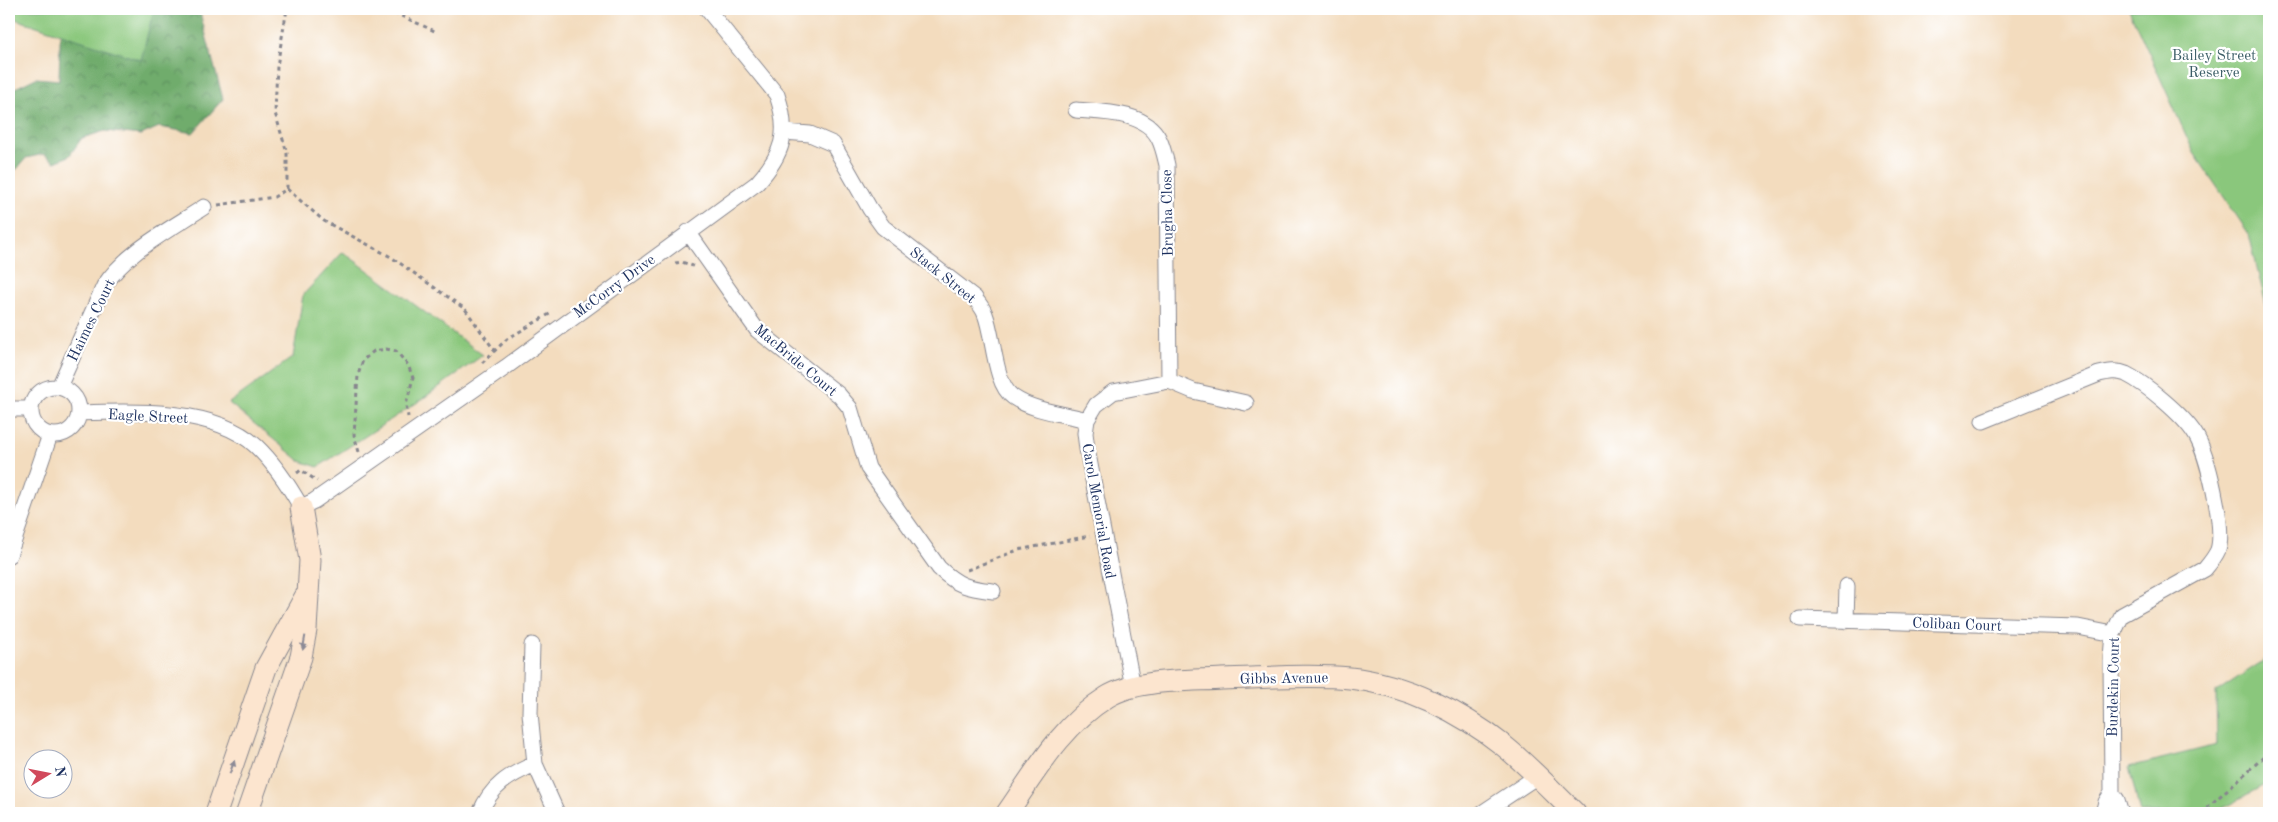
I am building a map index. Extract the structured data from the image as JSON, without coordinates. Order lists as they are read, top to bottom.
{
  "streets": {
    "street": [
      "Brugha Close",
      "Stack Street",
      "McCorry Drive",
      "Haimes Court",
      "MacBride Court",
      "Eagle Street",
      "Carol Memorial Road",
      "Coliban Court",
      "Gibbs Avenue",
      "Burdekin Court"
    ]
  },
  "crossings": [
    ["Stack Street", "McCorry Drive"],
    ["Stack Street", "Carol Memorial Road"],
    ["McCorry Drive", "MacBride Court"],
    ["McCorry Drive", "Eagle Street"],
    ["Haimes Court", "Eagle Street"],
    ["Carol Memorial Road", "Gibbs Avenue"],
    ["Coliban Court", "Burdekin Court"]
  ],
  "parks": ["Bailey Street Reserve"],
  "north": "right"
}
